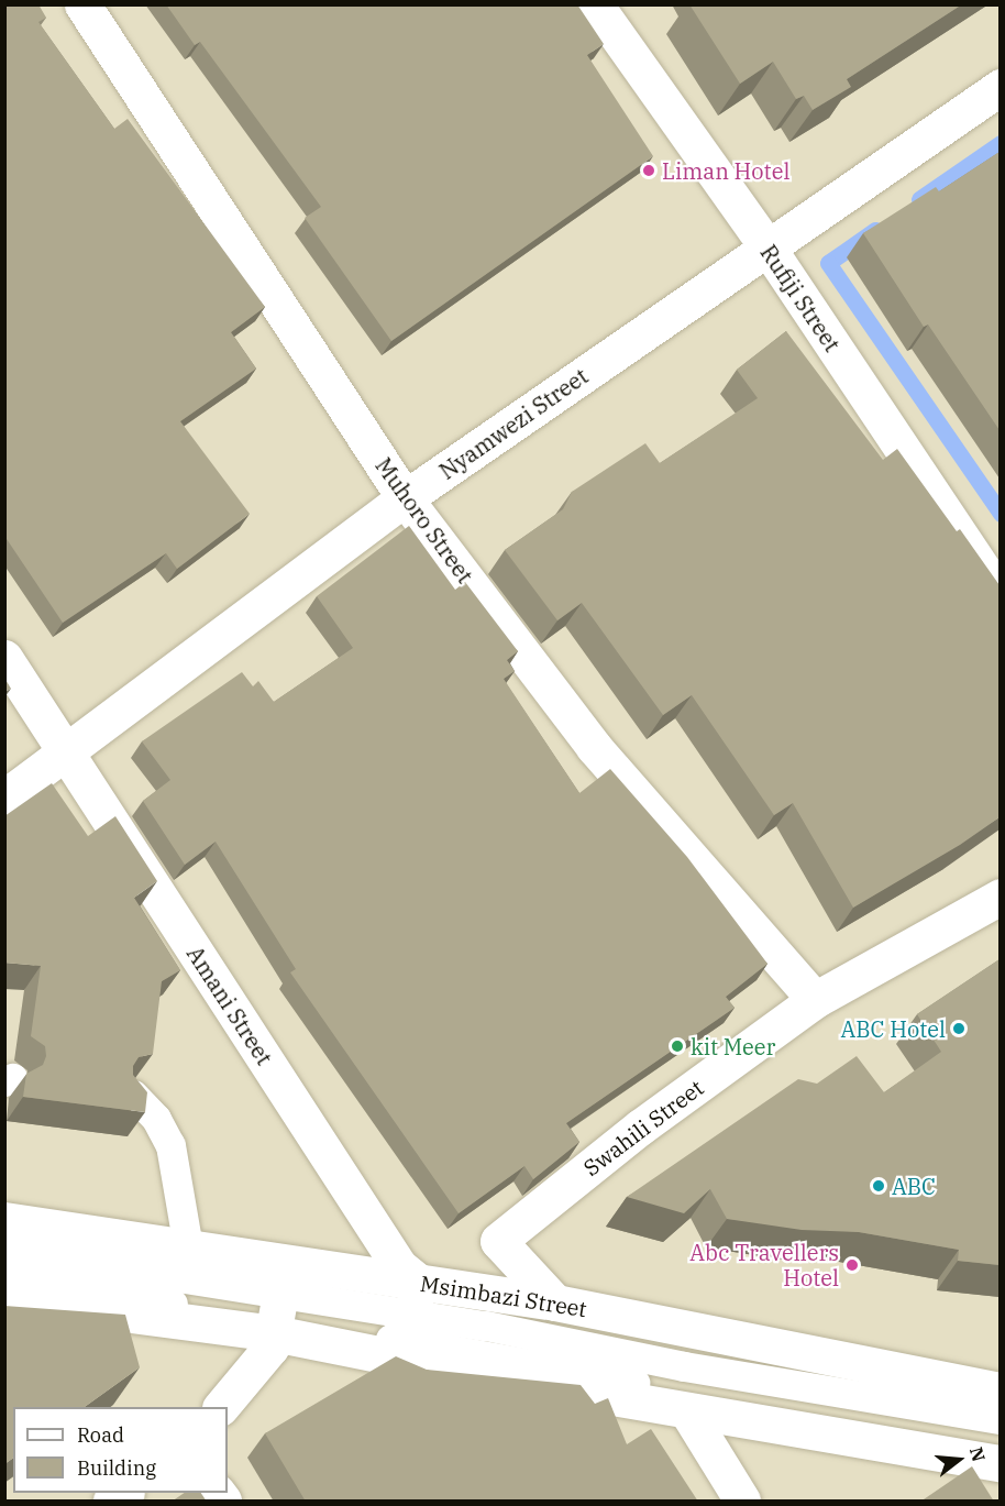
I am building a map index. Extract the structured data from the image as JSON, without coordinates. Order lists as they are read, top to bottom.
{
  "streets": {
    "street": [
      "Rufiji Street",
      "Nyamwezi Street",
      "Muhoro Street",
      "Amani Street",
      "Swahili Street",
      "Msimbazi Street"
    ]
  },
  "crossings": [
    ["Rufiji Street", "Nyamwezi Street"],
    ["Nyamwezi Street", "Muhoro Street"],
    ["Nyamwezi Street", "Amani Street"],
    ["Muhoro Street", "Swahili Street"],
    ["Amani Street", "Msimbazi Street"],
    ["Swahili Street", "Msimbazi Street"]
  ],
  "places": [
    "Liman Hotel",
    "ABC Hotel",
    "kit Meer",
    "ABC",
    "Abc Travellers Hotel"
  ],
  "legend": ["Road", "Building"],
  "north": "right"
}
